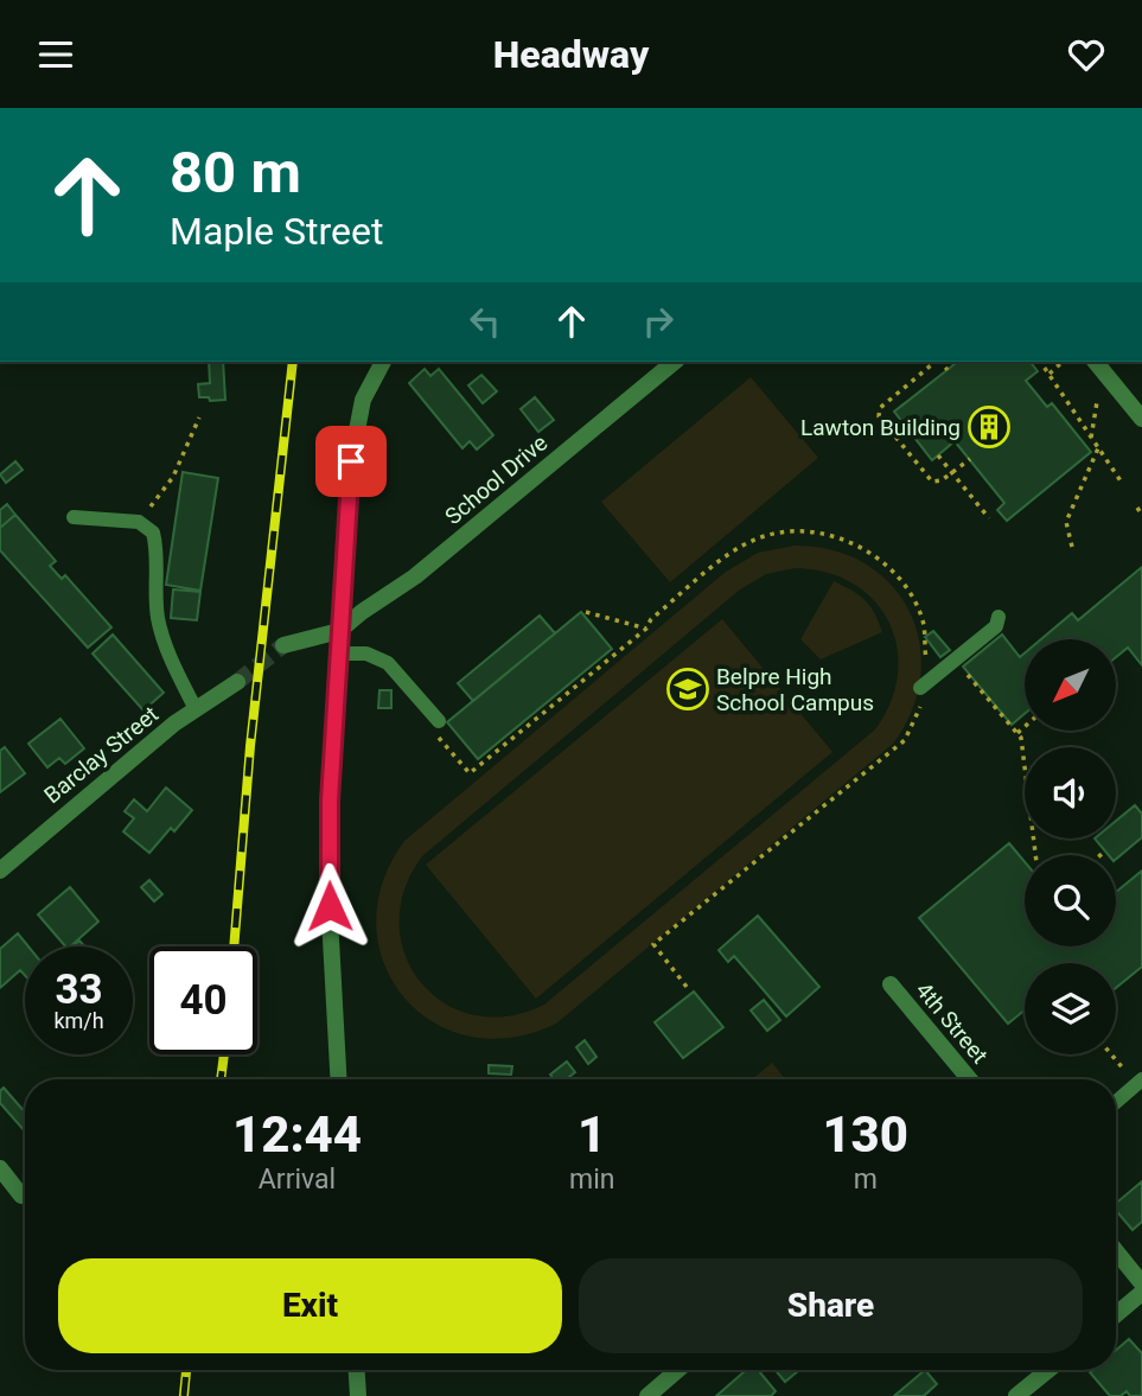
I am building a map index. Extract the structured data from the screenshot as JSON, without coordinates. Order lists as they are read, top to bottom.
{
  "streets": {
    "street": ["School Drive", "Barclay Street", "4th Street"]
  },
  "places": {
    "building": ["Lawton Building"],
    "school or university": ["Belpre High School Campus"]
  },
  "north": "bottom left",
  "page": {
    "header": "Headway",
    "turn": ["80 m", "Maple Street"],
    "speed": "33 km/h",
    "limit": "40",
    "eta": [
      "12:44",
      "Arrival",
      "1",
      "min",
      "130",
      "m"
    ],
    "buttons": ["Exit", "Share"]
  }
}
